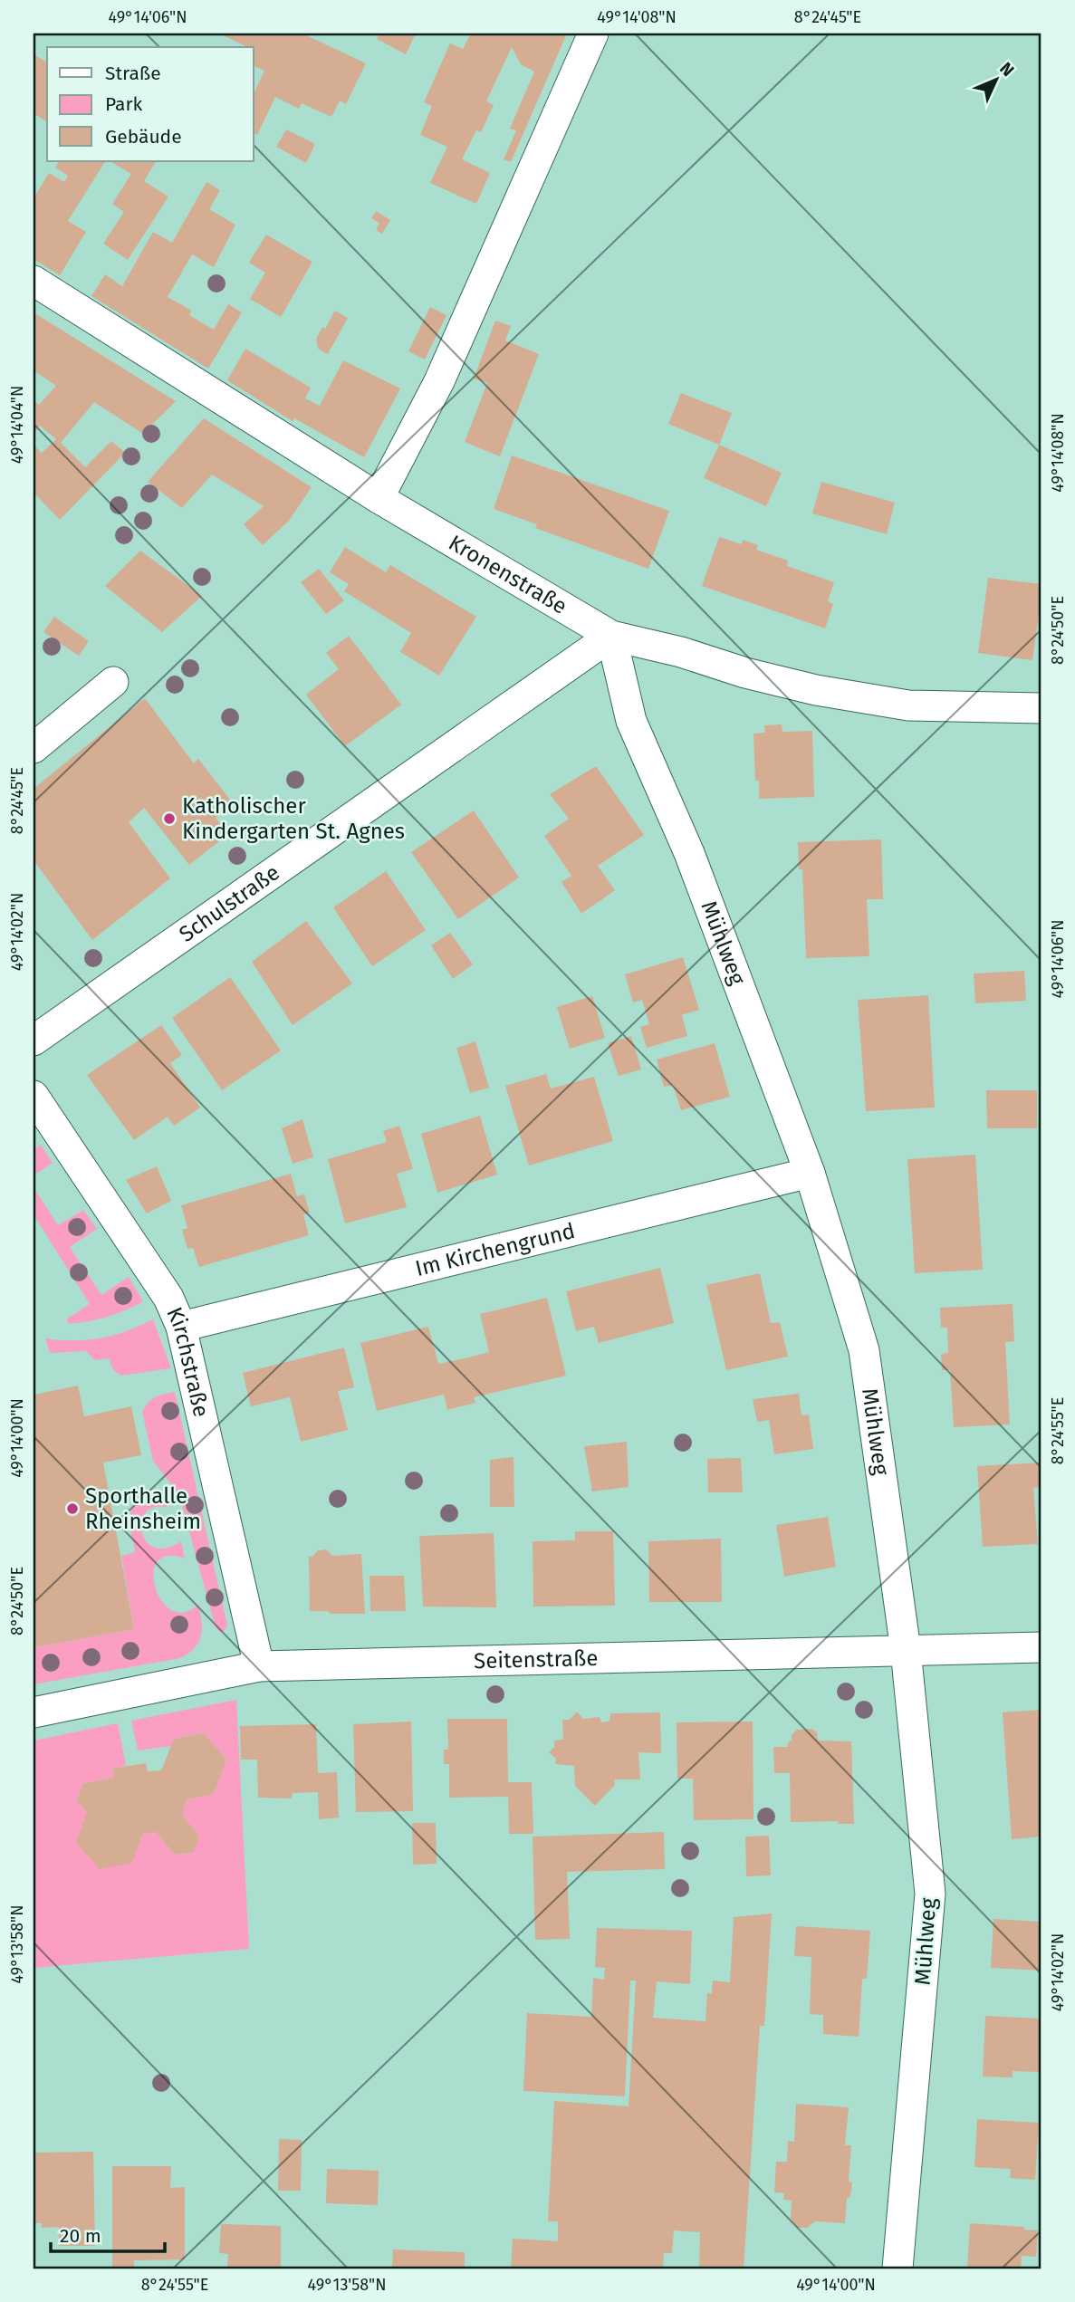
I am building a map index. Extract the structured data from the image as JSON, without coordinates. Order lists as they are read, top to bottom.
{
  "streets": {
    "street": [
      "Kronenstraße",
      "Schulstraße",
      "Mühlweg",
      "Im Kirchengrund",
      "Kirchstraße",
      "Seitenstraße"
    ]
  },
  "crossings": [
    ["Kronenstraße", "Schulstraße"],
    ["Kronenstraße", "Mühlweg"],
    ["Schulstraße", "Mühlweg"],
    ["Mühlweg", "Im Kirchengrund"],
    ["Mühlweg", "Seitenstraße"],
    ["Im Kirchengrund", "Kirchstraße"],
    ["Kirchstraße", "Seitenstraße"]
  ],
  "places": ["Katholischer Kindergarten St. Agnes", "Sporthalle Rheinsheim"],
  "legend": ["Straße", "Park", "Gebäude"],
  "scale_bar": "20 m",
  "north": "top right",
  "coordinates": [
    "49°14'06\"N",
    "49°14'08\"N",
    "8°24'45\"E",
    "49°14'04\"N",
    "8°24'50\"E",
    "49°14'02\"N",
    "8°24'55\"E",
    "49°14'00\"N",
    "49°13'58\"N"
  ]
}
